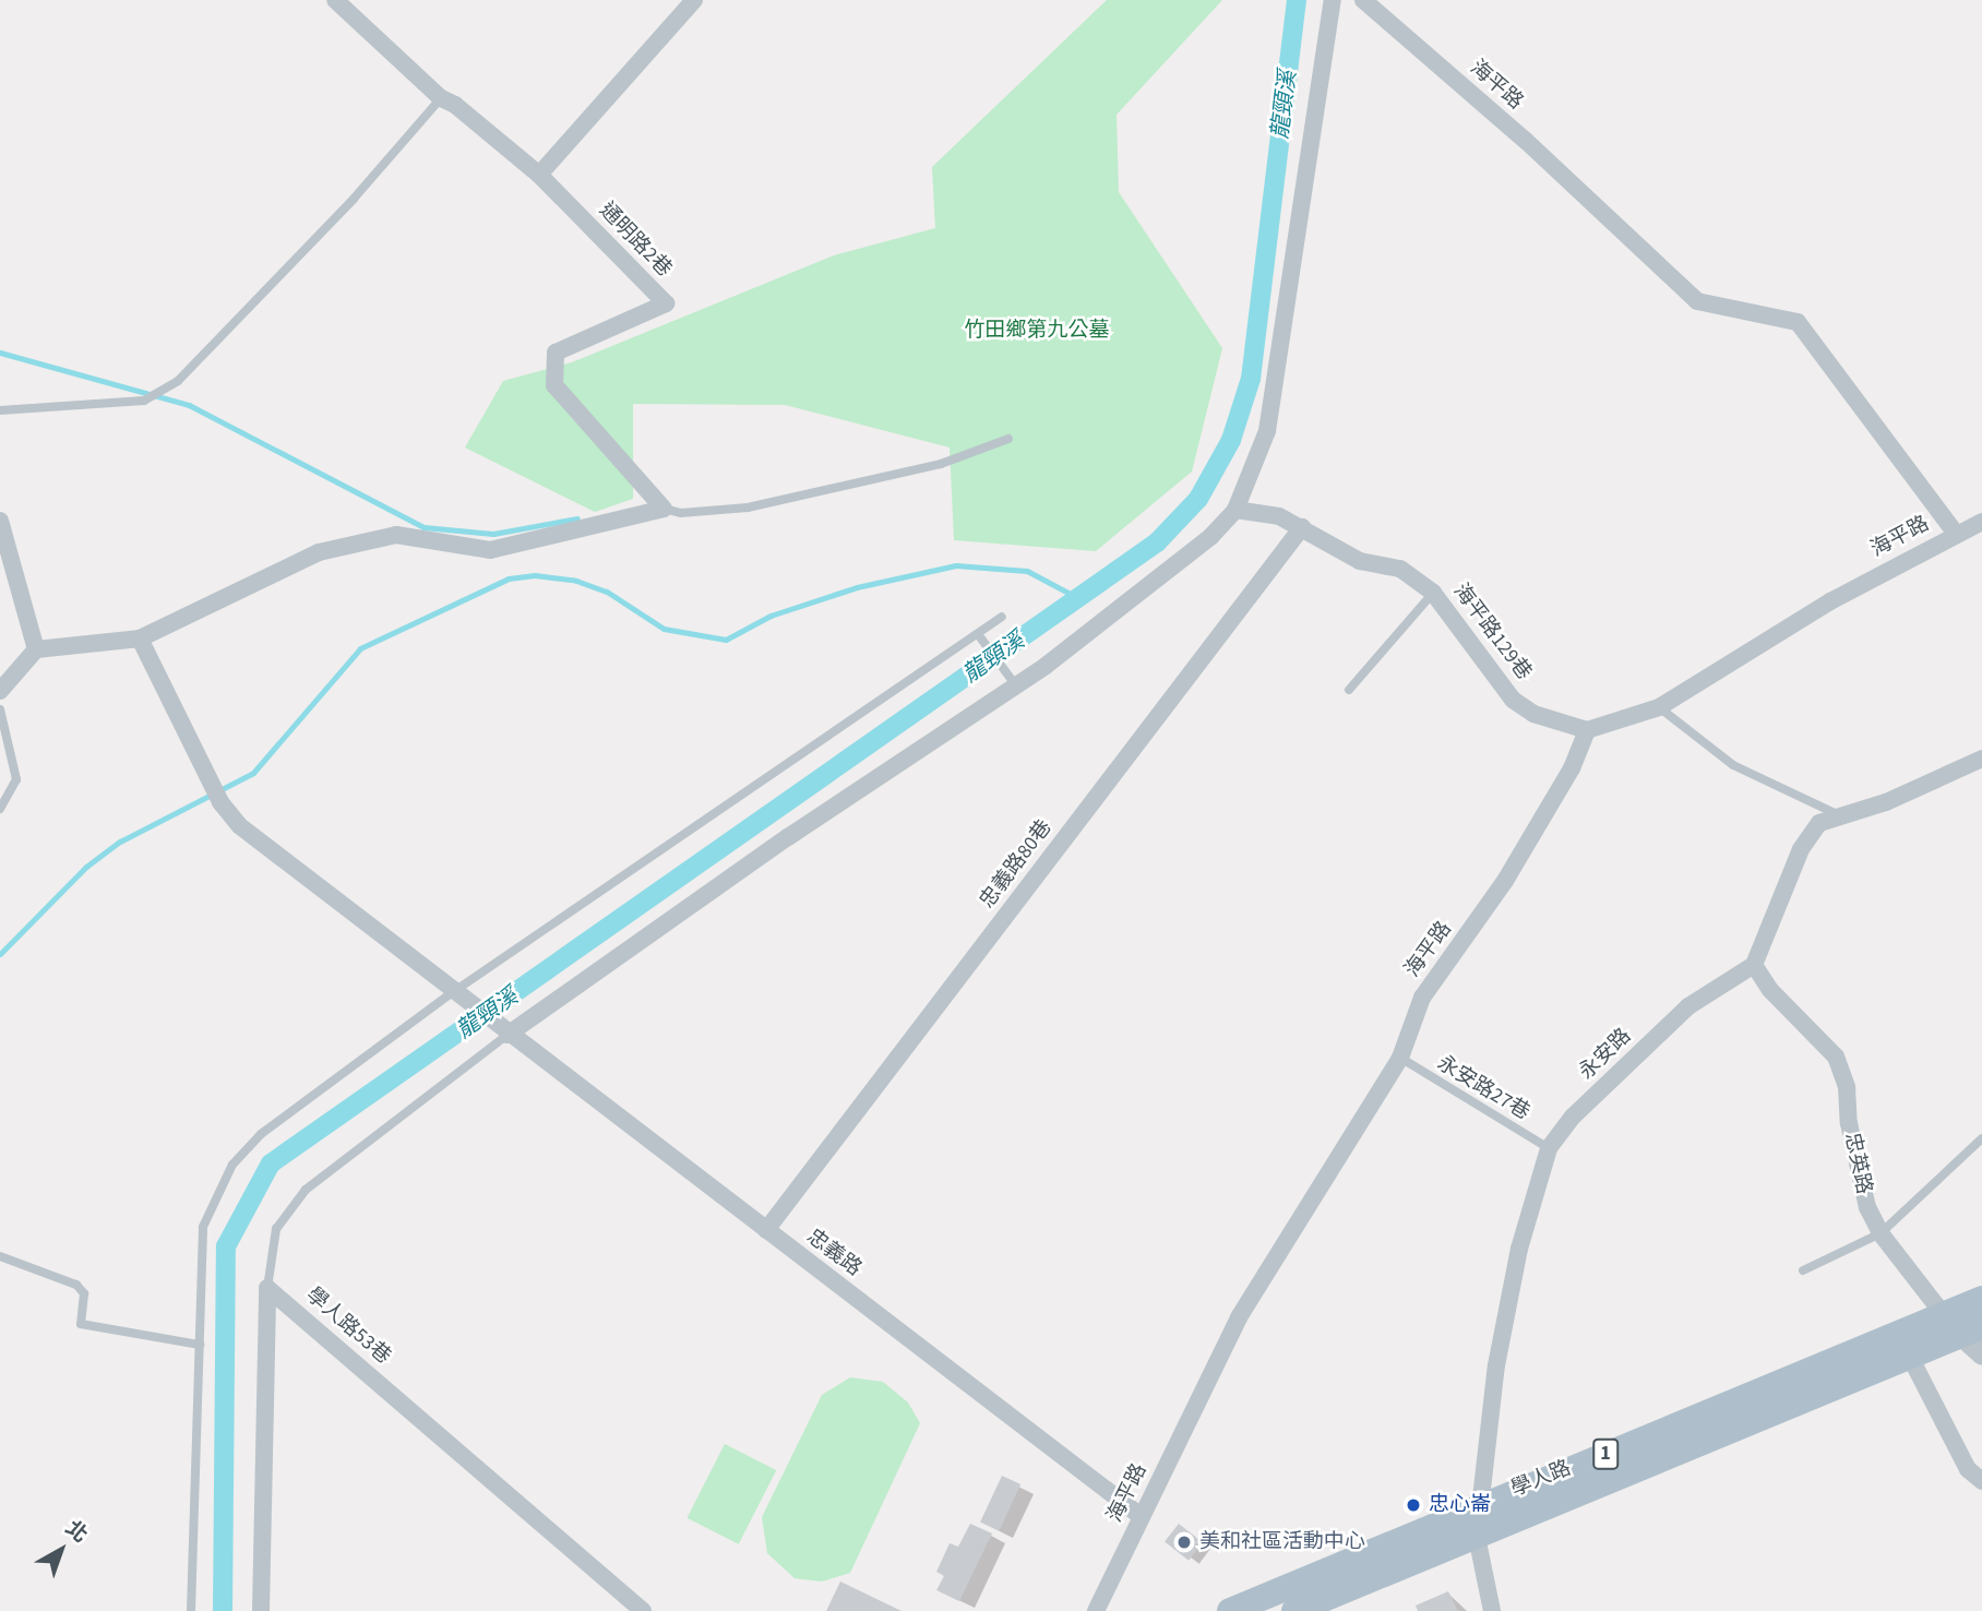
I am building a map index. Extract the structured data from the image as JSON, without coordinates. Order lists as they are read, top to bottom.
{
  "streets": {
    "main road": ["1", "學人路"],
    "street": [
      "海平路",
      "通明路2巷",
      "海平路129巷",
      "忠義路80巷",
      "永安路",
      "忠英路",
      "忠義路",
      "學人路53巷"
    ],
    "lane": ["永安路27巷"]
  },
  "crossings": [
    ["海平路", "海平路129巷"],
    ["海平路", "永安路27巷"],
    ["海平路", "忠義路"],
    ["海平路129巷", "忠義路80巷"],
    ["忠義路80巷", "忠義路"],
    ["永安路", "永安路27巷"],
    ["永安路", "忠英路"],
    ["永安路", "學人路"],
    ["忠英路", "學人路"]
  ],
  "water": ["龍頸溪"],
  "parks": ["竹田鄉第九公墓"],
  "places": ["忠心崙", "美和社區活動中心"],
  "north": "top right"
}
